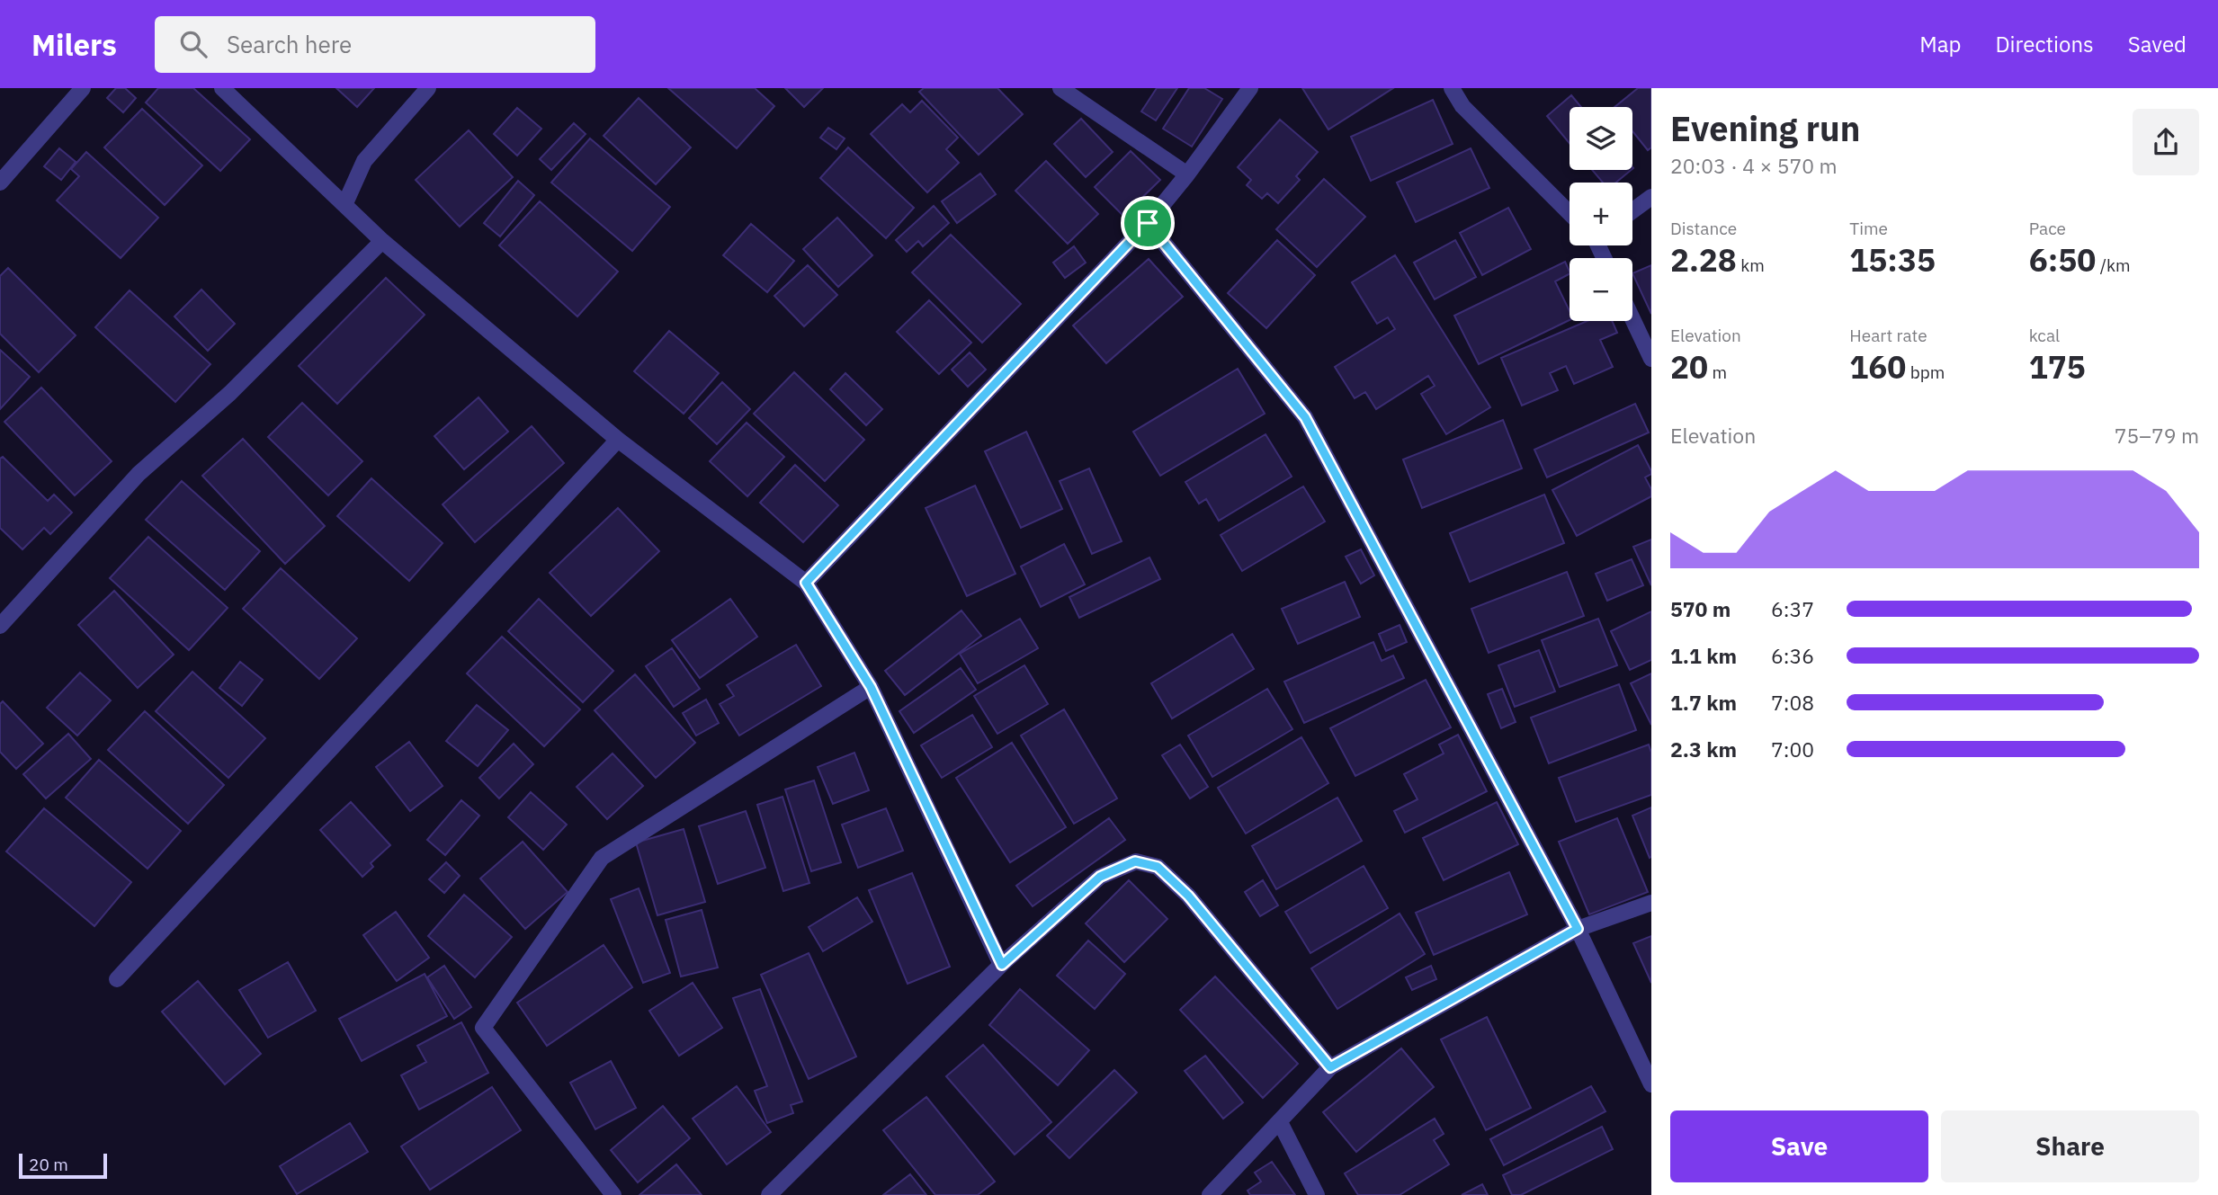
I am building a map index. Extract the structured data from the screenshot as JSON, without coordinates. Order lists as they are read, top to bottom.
{
  "scale_bar": "20 m",
  "page": {
    "header": "Milers",
    "search": "Search here",
    "nav": ["Map", "Directions", "Saved"],
    "heading": ["Evening run", "20:03 · 4 × 570 m"],
    "map_buttons": ["+", "−"],
    "stats": [
      ["Distance", "2.28 km"],
      ["Time", "15:35"],
      ["Pace", "6:50 /km"],
      ["Elevation", "20 m"],
      ["Heart rate", "160 bpm"],
      ["kcal", "175"]
    ],
    "chart": ["Elevation", "75–79 m"],
    "list": [
      {
        "name": "570 m",
        "note": "6:37"
      },
      {
        "name": "1.1 km",
        "note": "6:36"
      },
      {
        "name": "1.7 km",
        "note": "7:08"
      },
      {
        "name": "2.3 km",
        "note": "7:00"
      }
    ],
    "buttons": ["Save", "Share"],
    "scale": "20 m"
  }
}
